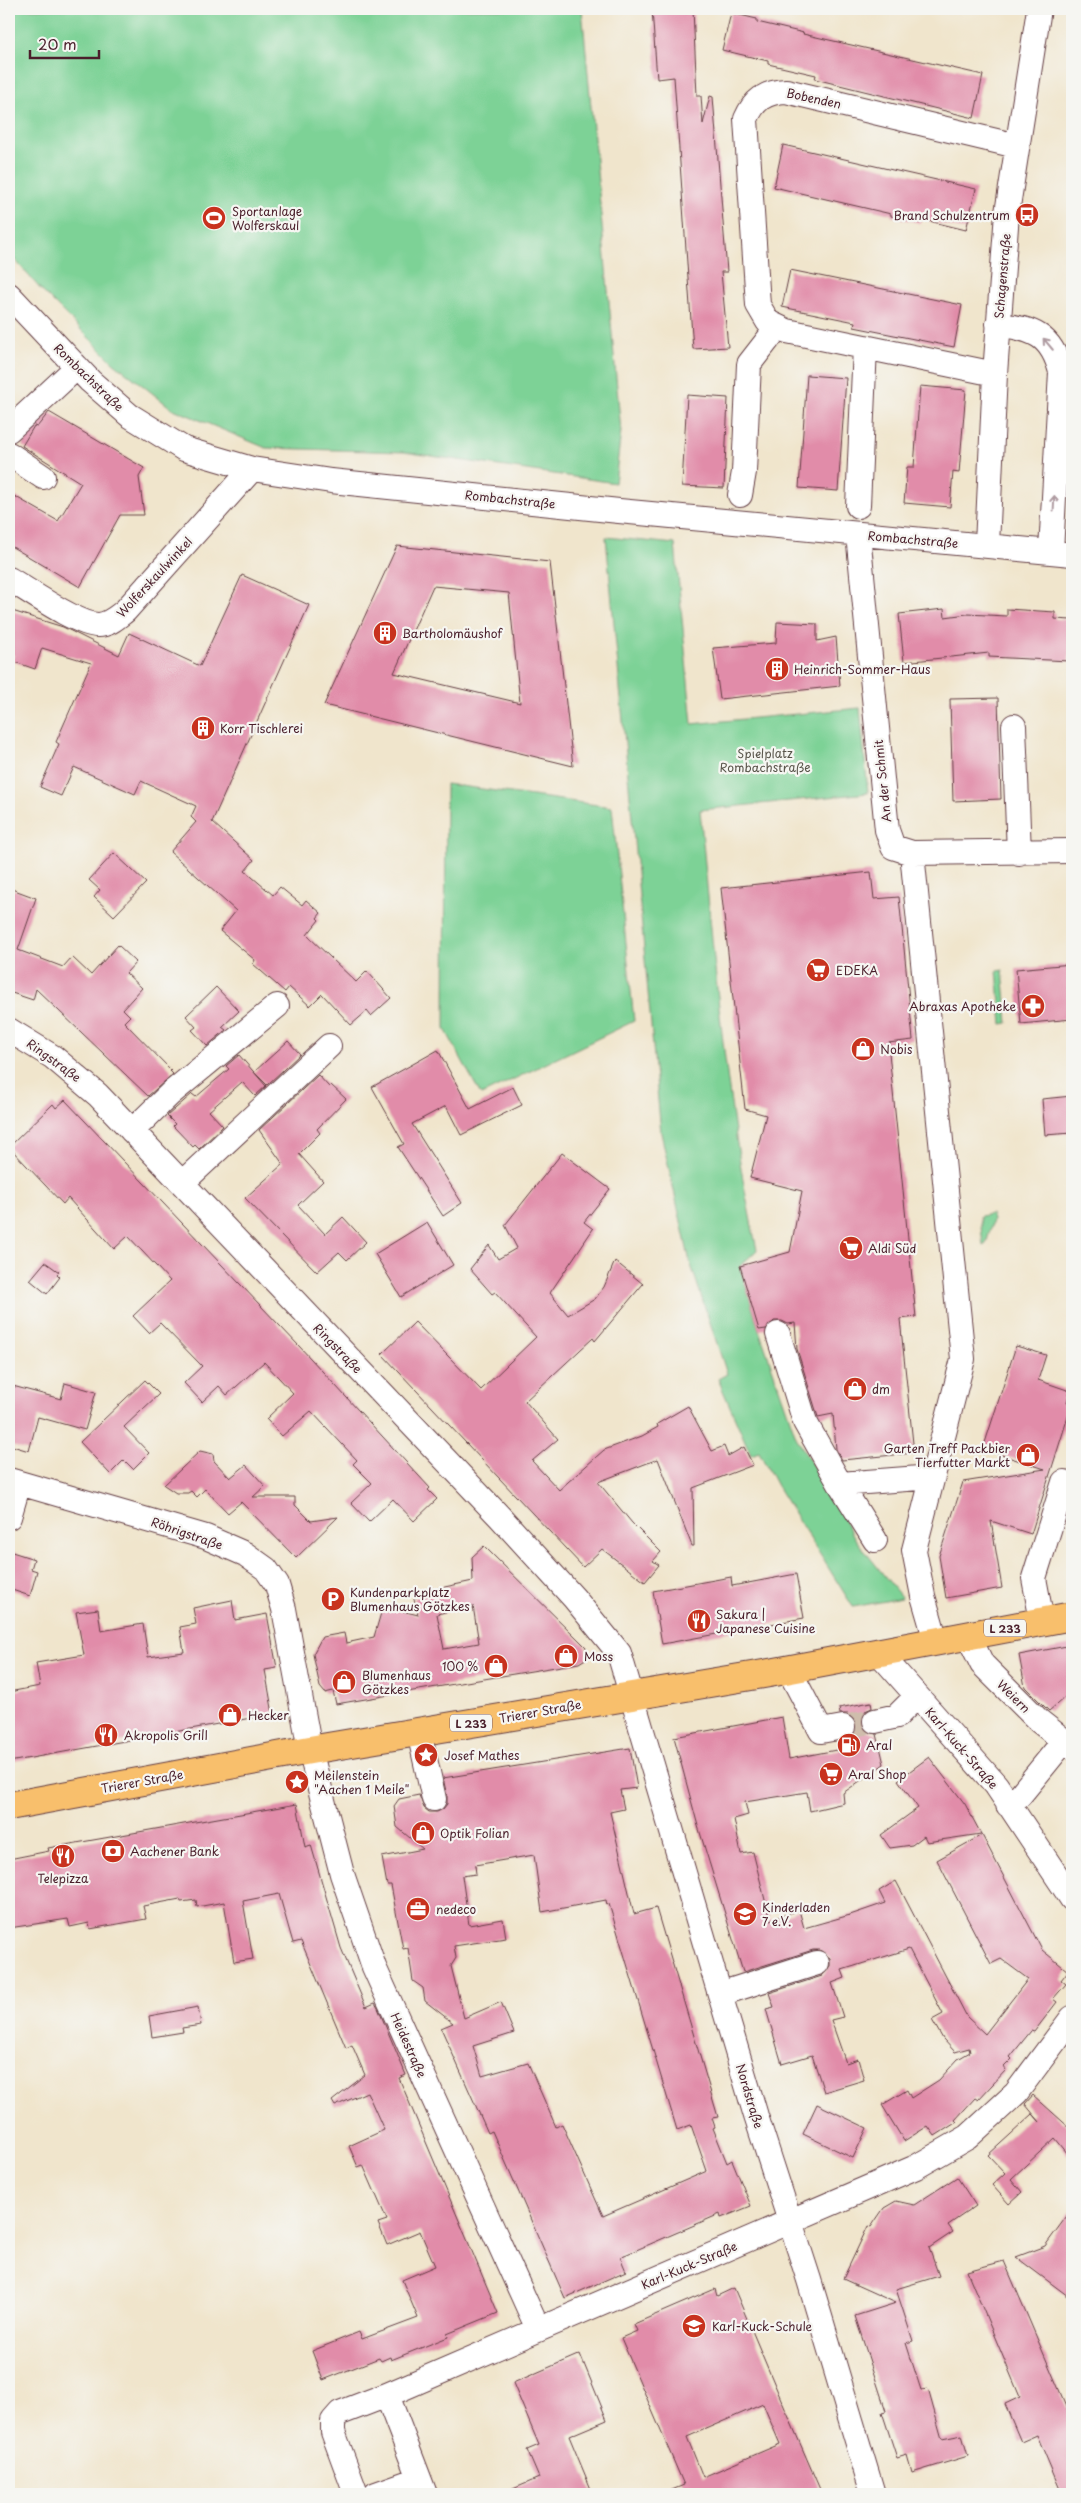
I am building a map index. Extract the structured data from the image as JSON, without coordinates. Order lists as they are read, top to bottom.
{
  "streets": {
    "main road": ["L 233", "Trierer Straße"],
    "street": [
      "Bobenden",
      "Schagenstraße",
      "Rombachstraße",
      "Wolferskaulwinkel",
      "An der Schmit",
      "Ringstraße",
      "Röhrigstraße",
      "Weiern",
      "Karl-Kuck-Straße",
      "Heidestraße",
      "Nordstraße"
    ]
  },
  "crossings": [
    ["Bobenden", "Schagenstraße"],
    ["Schagenstraße", "Rombachstraße"],
    ["Rombachstraße", "Wolferskaulwinkel"],
    ["Rombachstraße", "An der Schmit"],
    ["Ringstraße", "Trierer Straße"],
    ["Ringstraße", "Nordstraße"],
    ["Röhrigstraße", "Trierer Straße"],
    ["Röhrigstraße", "Heidestraße"],
    ["Weiern", "Trierer Straße"],
    ["Trierer Straße", "Karl-Kuck-Straße"],
    ["Trierer Straße", "Heidestraße"],
    ["Trierer Straße", "Nordstraße"],
    ["Karl-Kuck-Straße", "Heidestraße"],
    ["Karl-Kuck-Straße", "Nordstraße"]
  ],
  "parks": ["Spielplatz Rombachstraße"],
  "places": {
    "bus stop": ["Brand Schulzentrum"],
    "sports": ["Sportanlage Wolferskaul"],
    "building": ["Bartholomäushof", "Heinrich-Sommer-Haus", "Korr Tischlerei"],
    "supermarket": ["EDEKA", "Aldi Süd", "Aral Shop"],
    "pharmacy": ["Abraxas Apotheke"],
    "shop": [
      "Nobis",
      "dm",
      "Garten Treff Packbier Tierfutter Markt",
      "Moss",
      "100 %",
      "Blumenhaus Götzkes",
      "Hecker",
      "Optik Folian"
    ],
    "parking": ["Kundenparkplatz Blumenhaus Götzkes"],
    "restaurant": ["Sakura | Japanese Cuisine", "Akropolis Grill", "Telepizza"],
    "fuel station": ["Aral"],
    "place": ["Josef Mathes", "Meilenstein \"Aachen 1 Meile\""],
    "bank": ["Aachener Bank"],
    "office": ["nedeco"],
    "school or university": ["Kinderladen 7 e.V.", "Karl-Kuck-Schule"]
  },
  "scale_bar": "20 m"
}
